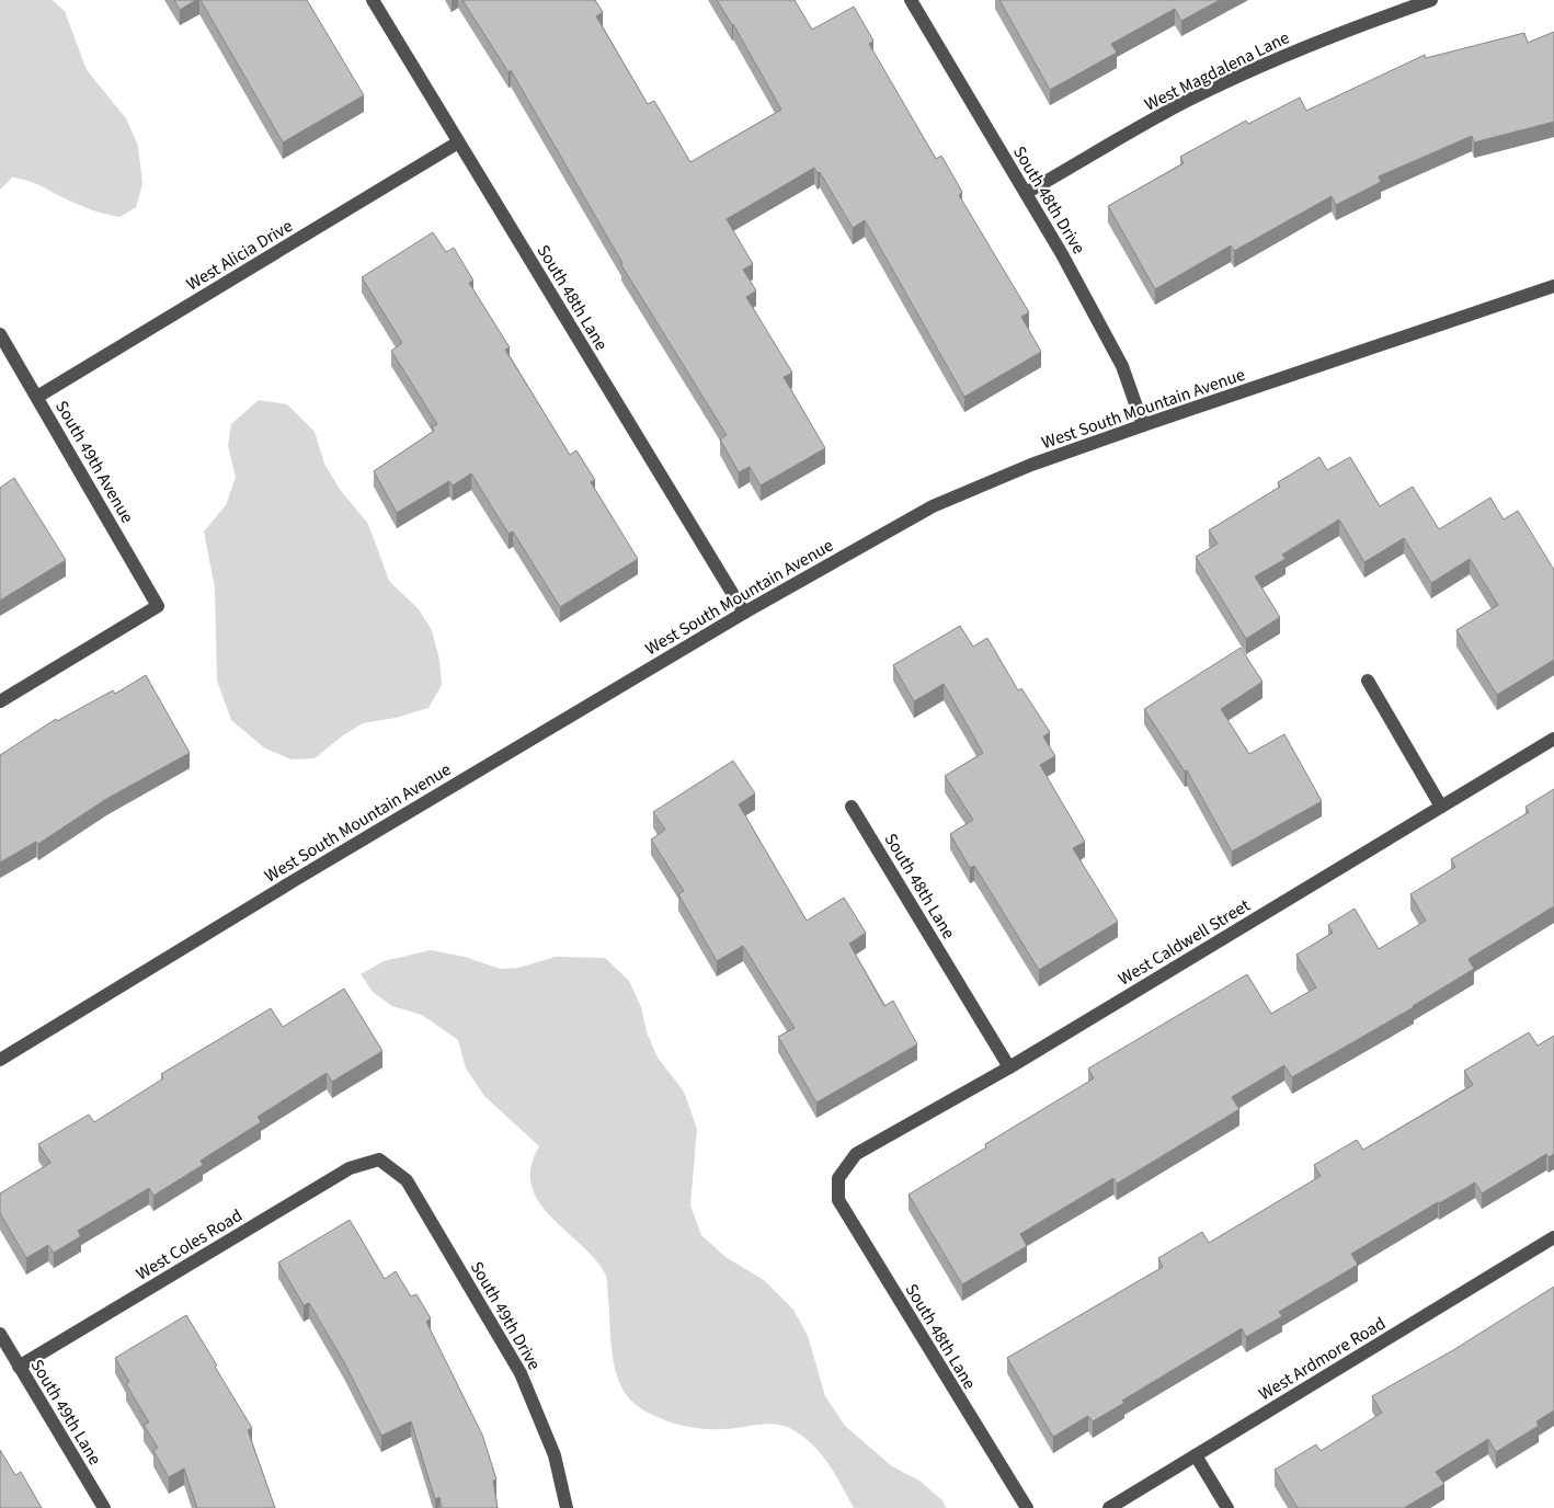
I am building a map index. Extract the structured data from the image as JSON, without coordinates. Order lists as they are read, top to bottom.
{
  "streets": {
    "street": [
      "West Magdalena Lane",
      "South 48th Drive",
      "West Alicia Drive",
      "South 48th Lane",
      "West South Mountain Avenue",
      "South 49th Avenue",
      "West Caldwell Street",
      "West Coles Road",
      "South 49th Drive",
      "West Ardmore Road",
      "South 49th Lane"
    ]
  },
  "crossings": [
    ["West Magdalena Lane", "South 48th Drive"],
    ["South 48th Drive", "West South Mountain Avenue"],
    ["West Alicia Drive", "South 48th Lane"],
    ["West Alicia Drive", "South 49th Avenue"],
    ["South 48th Lane", "West South Mountain Avenue"],
    ["South 48th Lane", "West Caldwell Street"],
    ["West Coles Road", "South 49th Drive"],
    ["West Coles Road", "South 49th Lane"]
  ]
}
